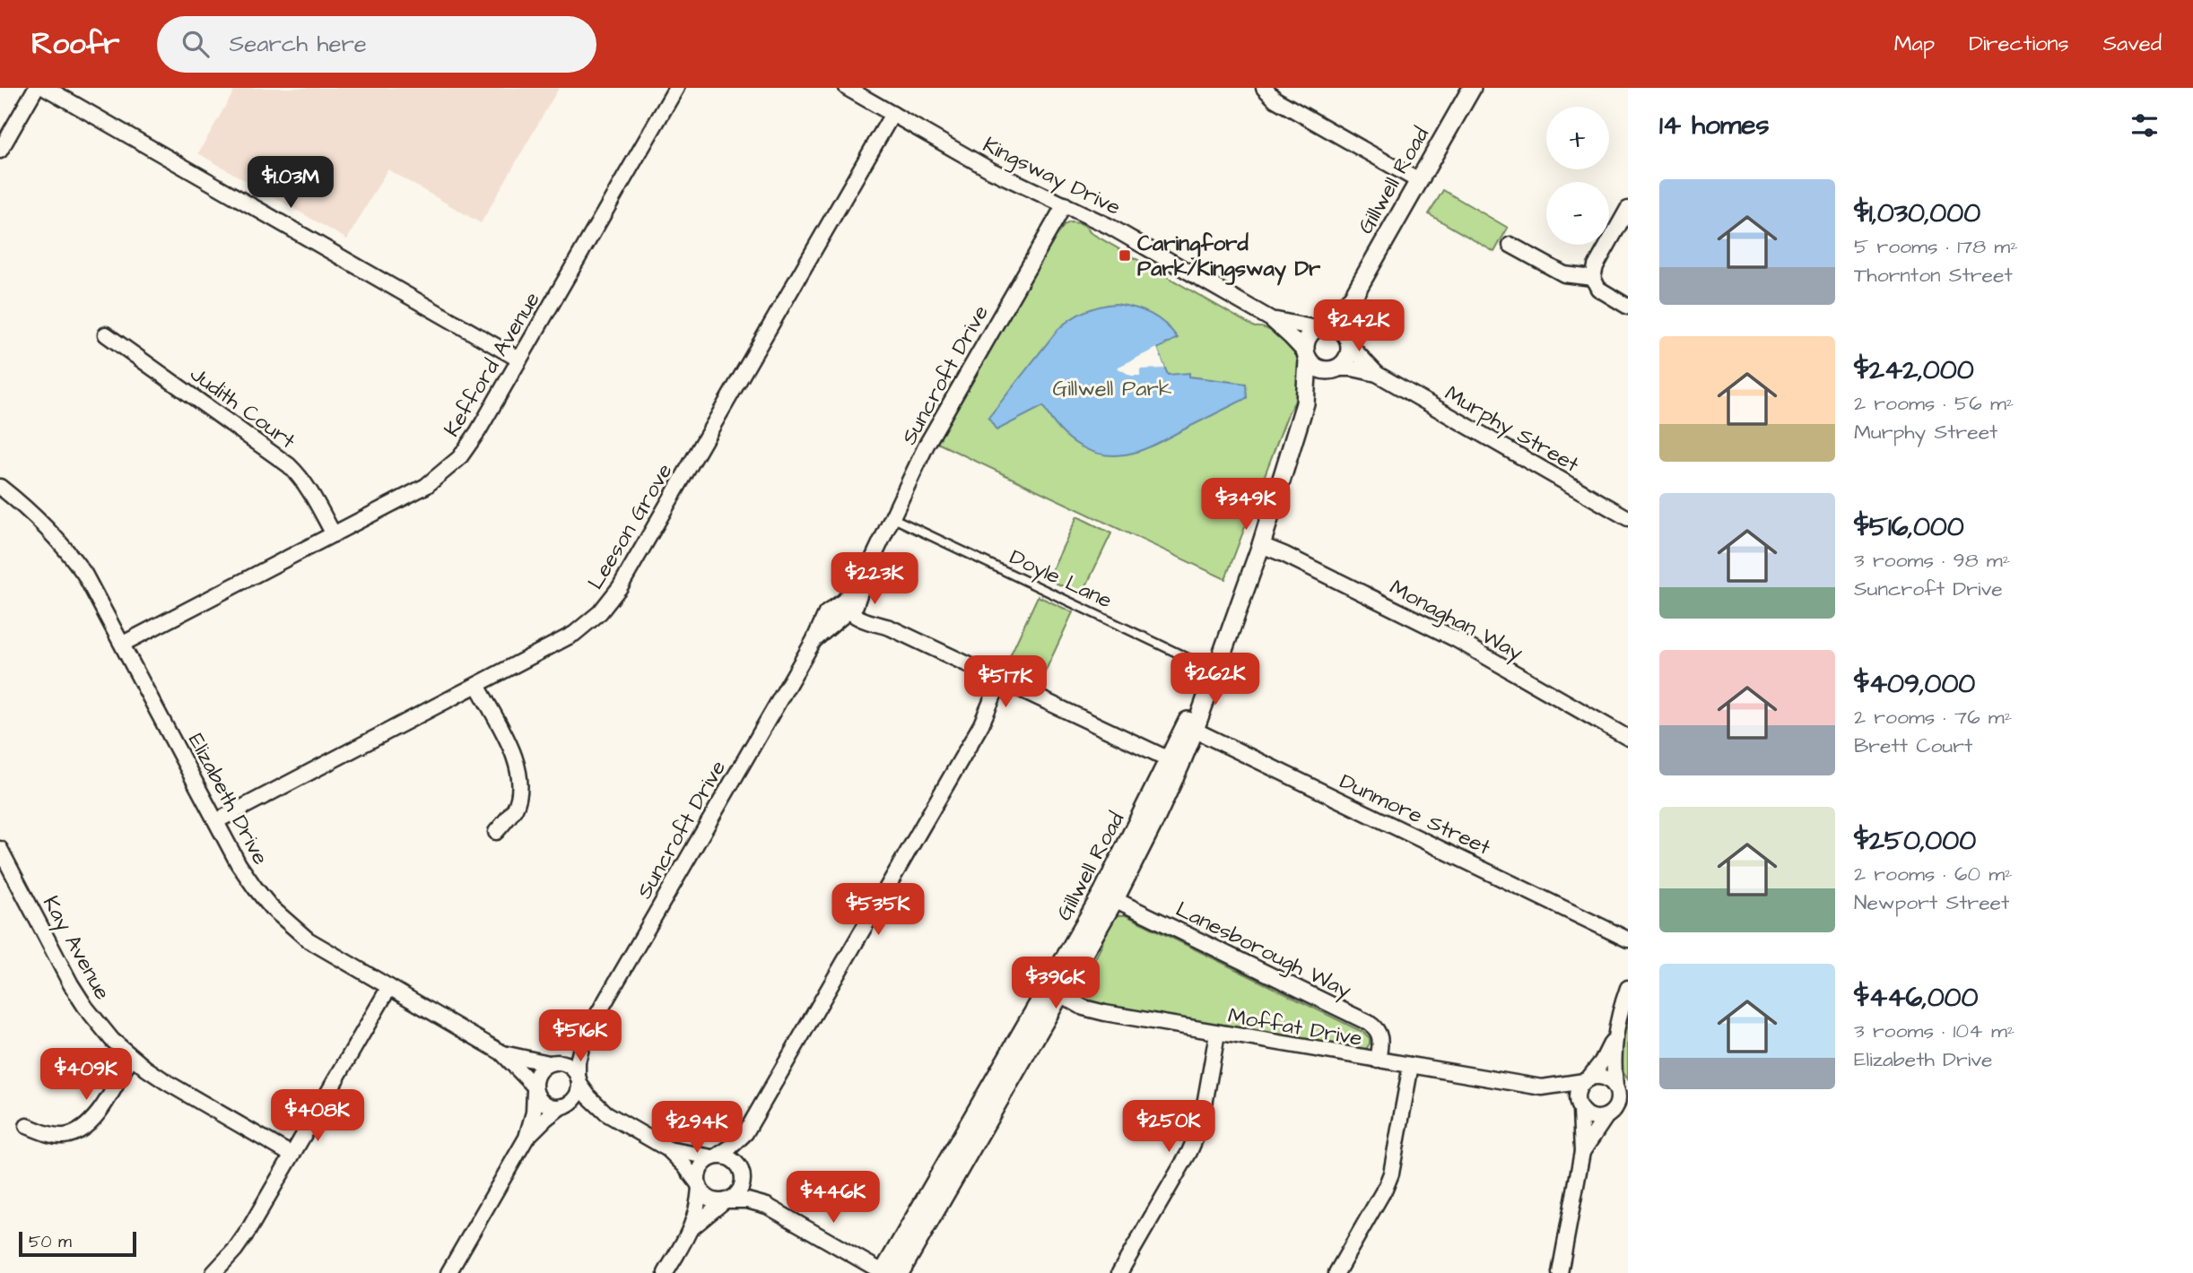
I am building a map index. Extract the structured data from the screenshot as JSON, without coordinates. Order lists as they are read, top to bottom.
{
  "streets": {
    "street": [
      "Kingsway Drive",
      "Gillwell Road",
      "Kefford Avenue",
      "Suncroft Drive",
      "Judith Court",
      "Murphy Street",
      "Leeson Grove",
      "Monaghan Way",
      "Elizabeth Drive",
      "Dunmore Street",
      "Kay Avenue",
      "Lanesborough Way",
      "Moffat Drive"
    ],
    "lane": ["Doyle Lane"]
  },
  "crossings": [
    ["Kingsway Drive", "Gillwell Road"],
    ["Kingsway Drive", "Suncroft Drive"],
    ["Kingsway Drive", "Murphy Street"],
    ["Kingsway Drive", "Leeson Grove"],
    ["Gillwell Road", "Murphy Street"],
    ["Gillwell Road", "Doyle Lane"],
    ["Gillwell Road", "Monaghan Way"],
    ["Gillwell Road", "Dunmore Street"],
    ["Gillwell Road", "Lanesborough Way"],
    ["Gillwell Road", "Moffat Drive"],
    ["Kefford Avenue", "Judith Court"],
    ["Kefford Avenue", "Elizabeth Drive"],
    ["Suncroft Drive", "Doyle Lane"],
    ["Suncroft Drive", "Elizabeth Drive"],
    ["Leeson Grove", "Elizabeth Drive"],
    ["Lanesborough Way", "Moffat Drive"]
  ],
  "parks": ["Gillwell Park"],
  "places": {
    "transit": ["Caringford Park/Kingsway Dr"]
  },
  "scale_bar": "50 m",
  "page": {
    "header": "Roofr",
    "search": "Search here",
    "nav": ["Map", "Directions", "Saved"],
    "heading": "14 homes",
    "map_buttons": ["+", "−"],
    "price": [
      "$1.03M",
      "$242K",
      "$349K",
      "$223K",
      "$262K",
      "$517K",
      "$535K",
      "$396K",
      "$516K",
      "$409K",
      "$408K",
      "$250K",
      "$294K",
      "$446K"
    ],
    "list": [
      {
        "name": "$1,030,000",
        "note": "5 rooms · 178 m² · Thornton Street"
      },
      {
        "name": "$242,000",
        "note": "2 rooms · 56 m² · Murphy Street"
      },
      {
        "name": "$516,000",
        "note": "3 rooms · 98 m² · Suncroft Drive"
      },
      {
        "name": "$409,000",
        "note": "2 rooms · 76 m² · Brett Court"
      },
      {
        "name": "$250,000",
        "note": "2 rooms · 60 m² · Newport Street"
      },
      {
        "name": "$446,000",
        "note": "3 rooms · 104 m² · Elizabeth Drive"
      }
    ],
    "scale": "50 m"
  }
}
